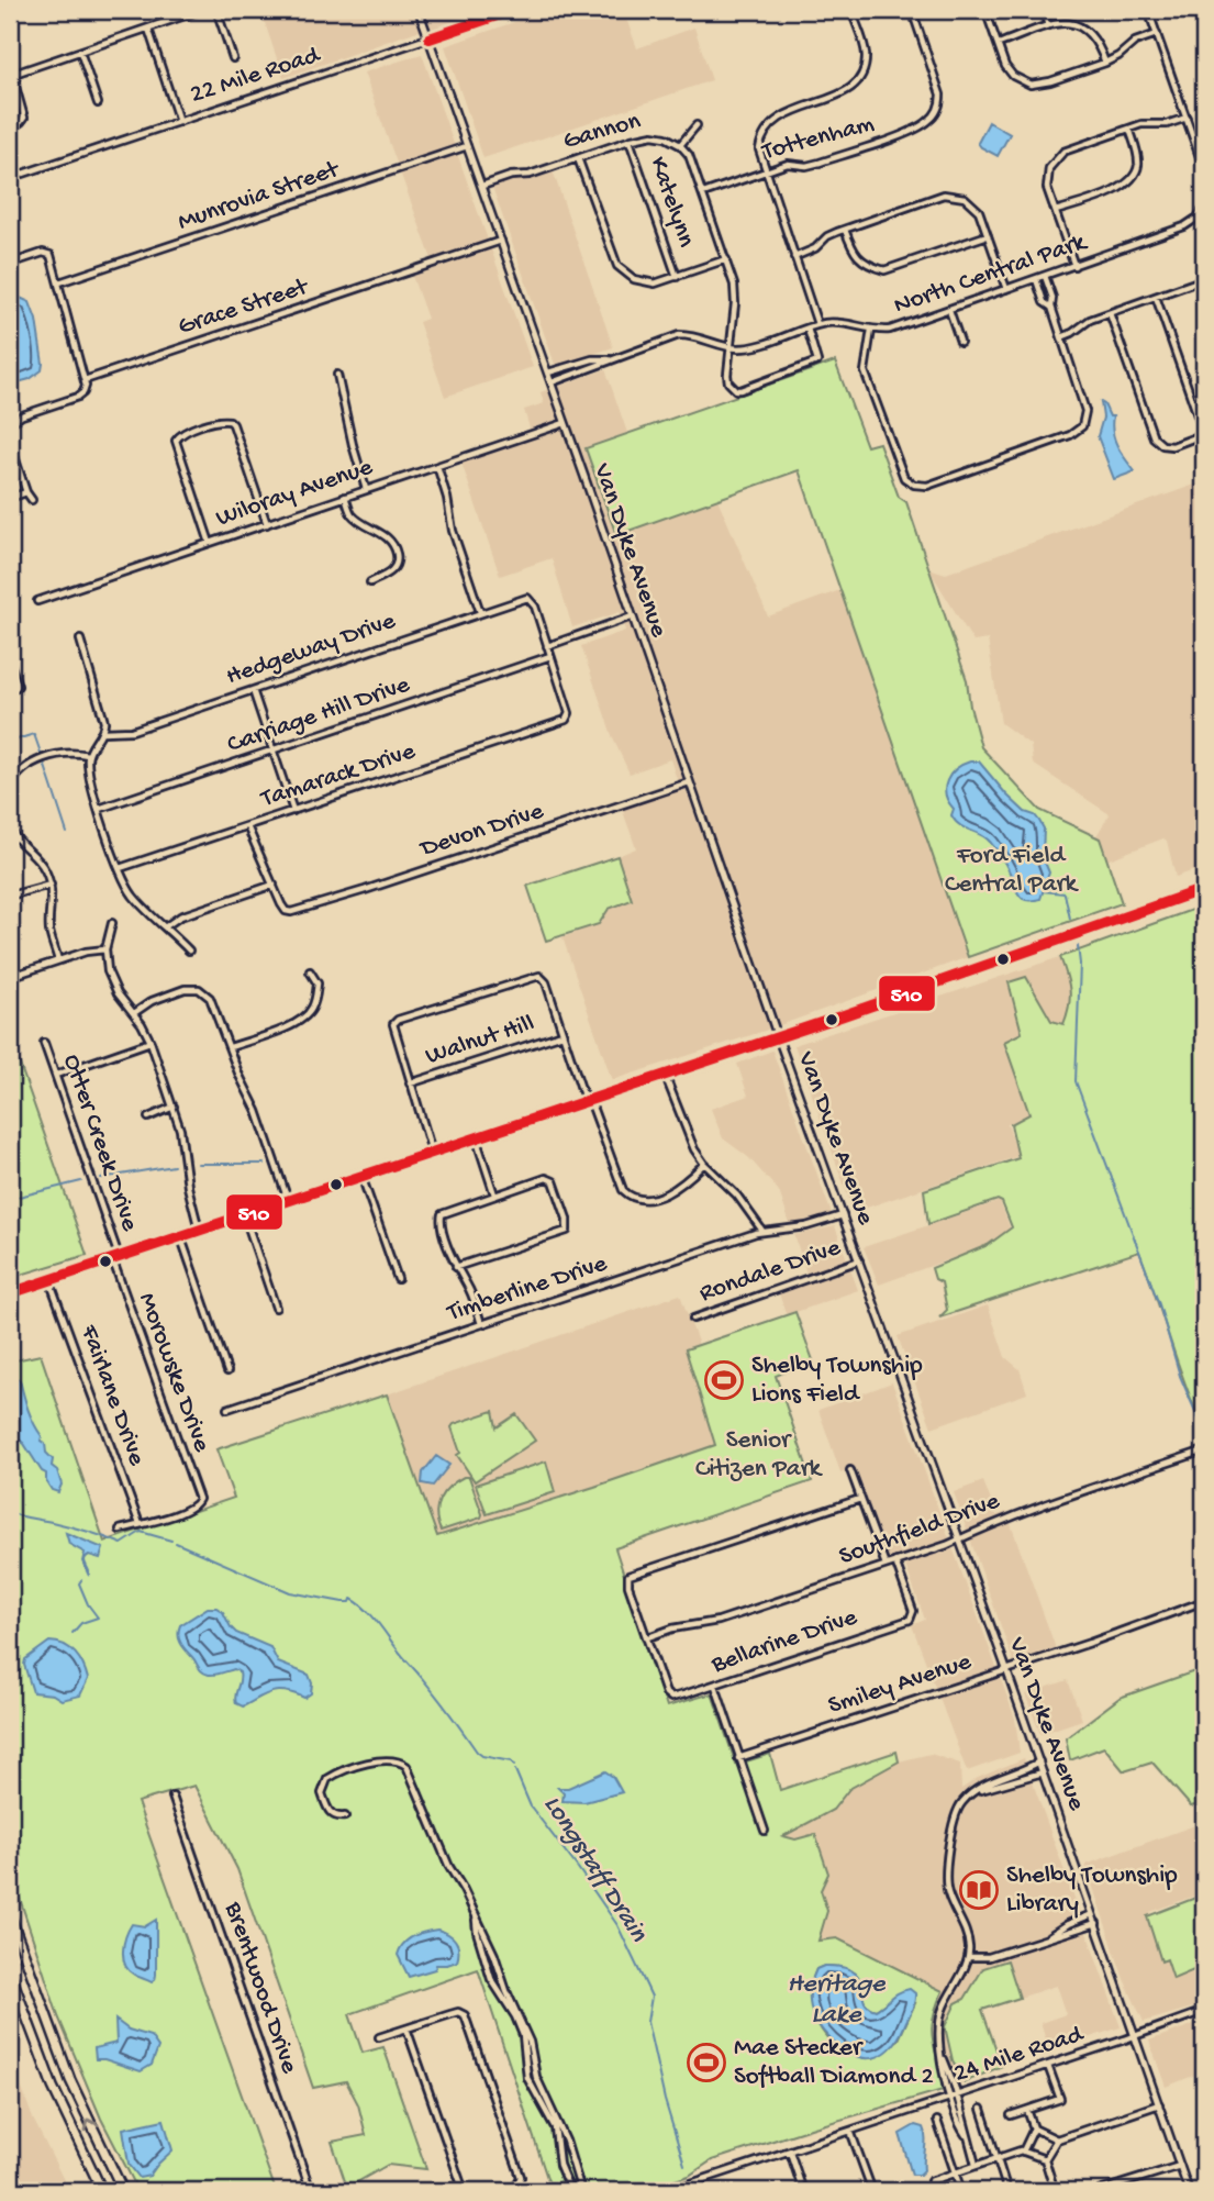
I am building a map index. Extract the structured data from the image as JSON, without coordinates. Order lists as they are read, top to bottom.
{
  "streets": {
    "main road": ["Van Dyke Avenue"],
    "street": [
      "22 Mile Road",
      "Gannon",
      "Tottenham",
      "Munrovia Street",
      "Katelynn",
      "North Central Park",
      "Grace Street",
      "Wiloray Avenue",
      "Hedgeway Drive",
      "Carriage Hill Drive",
      "Tamarack Drive",
      "Devon Drive",
      "Walnut Hill",
      "Otter Creek Drive",
      "Rondale Drive",
      "Timberline Drive",
      "Morowske Drive",
      "Fairlane Drive",
      "Southfield Drive",
      "Bellarine Drive",
      "Smiley Avenue",
      "Brentwood Drive",
      "24 Mile Road"
    ]
  },
  "crossings": [
    ["22 Mile Road", "Van Dyke Avenue"],
    ["Gannon", "Tottenham"],
    ["Gannon", "Katelynn"],
    ["Gannon", "North Central Park"],
    ["Gannon", "Van Dyke Avenue"],
    ["Munrovia Street", "Van Dyke Avenue"],
    ["North Central Park", "Van Dyke Avenue"],
    ["Grace Street", "Van Dyke Avenue"],
    ["Wiloray Avenue", "Van Dyke Avenue"],
    ["Van Dyke Avenue", "Devon Drive"],
    ["Van Dyke Avenue", "Rondale Drive"],
    ["Van Dyke Avenue", "Timberline Drive"],
    ["Van Dyke Avenue", "Southfield Drive"],
    ["Van Dyke Avenue", "Smiley Avenue"],
    ["Van Dyke Avenue", "24 Mile Road"],
    ["Carriage Hill Drive", "Tamarack Drive"],
    ["Otter Creek Drive", "Morowske Drive"],
    ["Morowske Drive", "Fairlane Drive"],
    ["Southfield Drive", "Bellarine Drive"]
  ],
  "water": ["Longstaff Drain", "Heritage Lake"],
  "parks": ["Ford Field Central Park", "Senior Citizen Park"],
  "places": {
    "sports": ["Shelby Township Lions Field", "Mae Stecker Softball Diamond 2"],
    "library": ["Shelby Township Library"]
  },
  "lines": ["transit line 510"]
}
